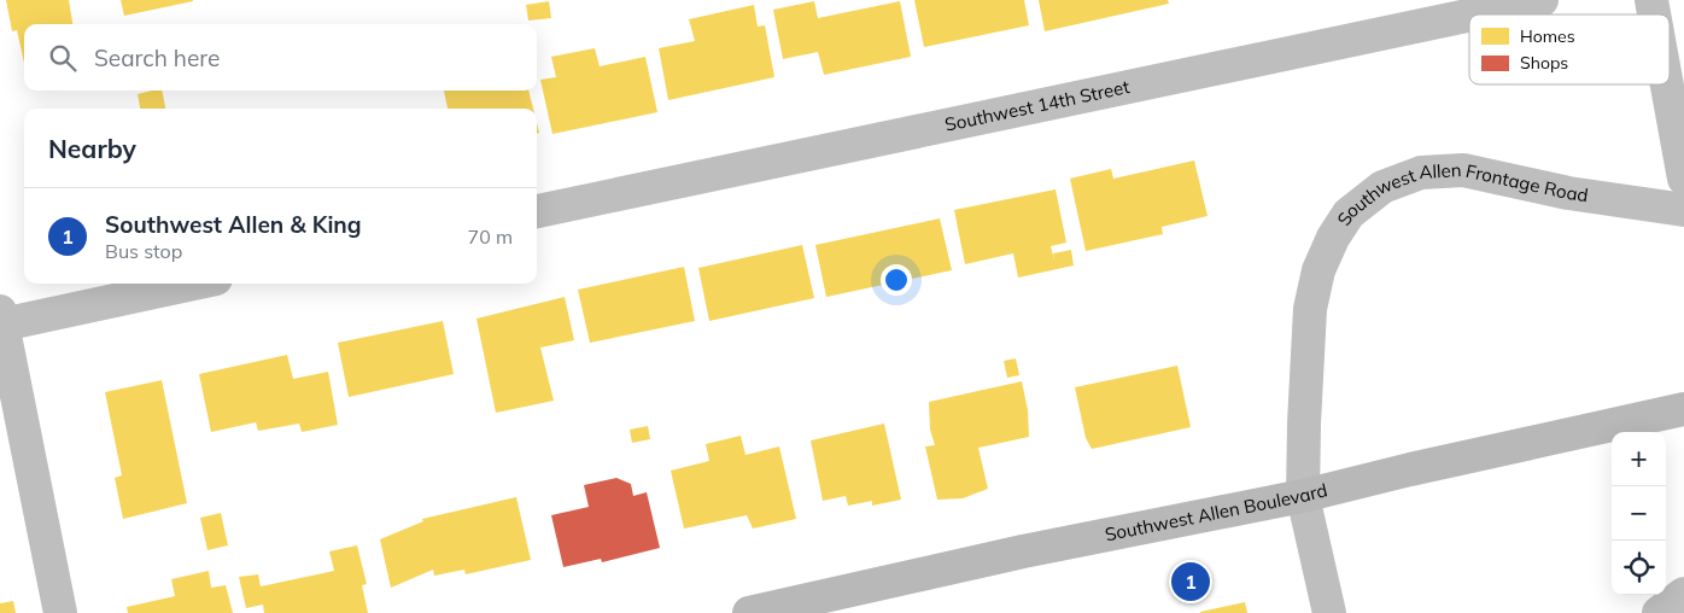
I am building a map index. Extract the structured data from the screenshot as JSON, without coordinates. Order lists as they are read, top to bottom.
{
  "streets": {
    "main road": ["Southwest Allen Boulevard"],
    "street": ["Southwest 14th Street", "Southwest Allen Frontage Road"]
  },
  "crossings": [
    ["Southwest Allen Frontage Road", "Southwest Allen Boulevard"]
  ],
  "legend": ["Homes", "Shops"],
  "page": {
    "search": "Search here",
    "heading": "Nearby",
    "list": [
      {
        "mark": "1",
        "name": "Southwest Allen & King",
        "note": "Bus stop",
        "value": "70 m"
      }
    ],
    "map_buttons": ["+", "−"],
    "pins": "1"
  }
}
